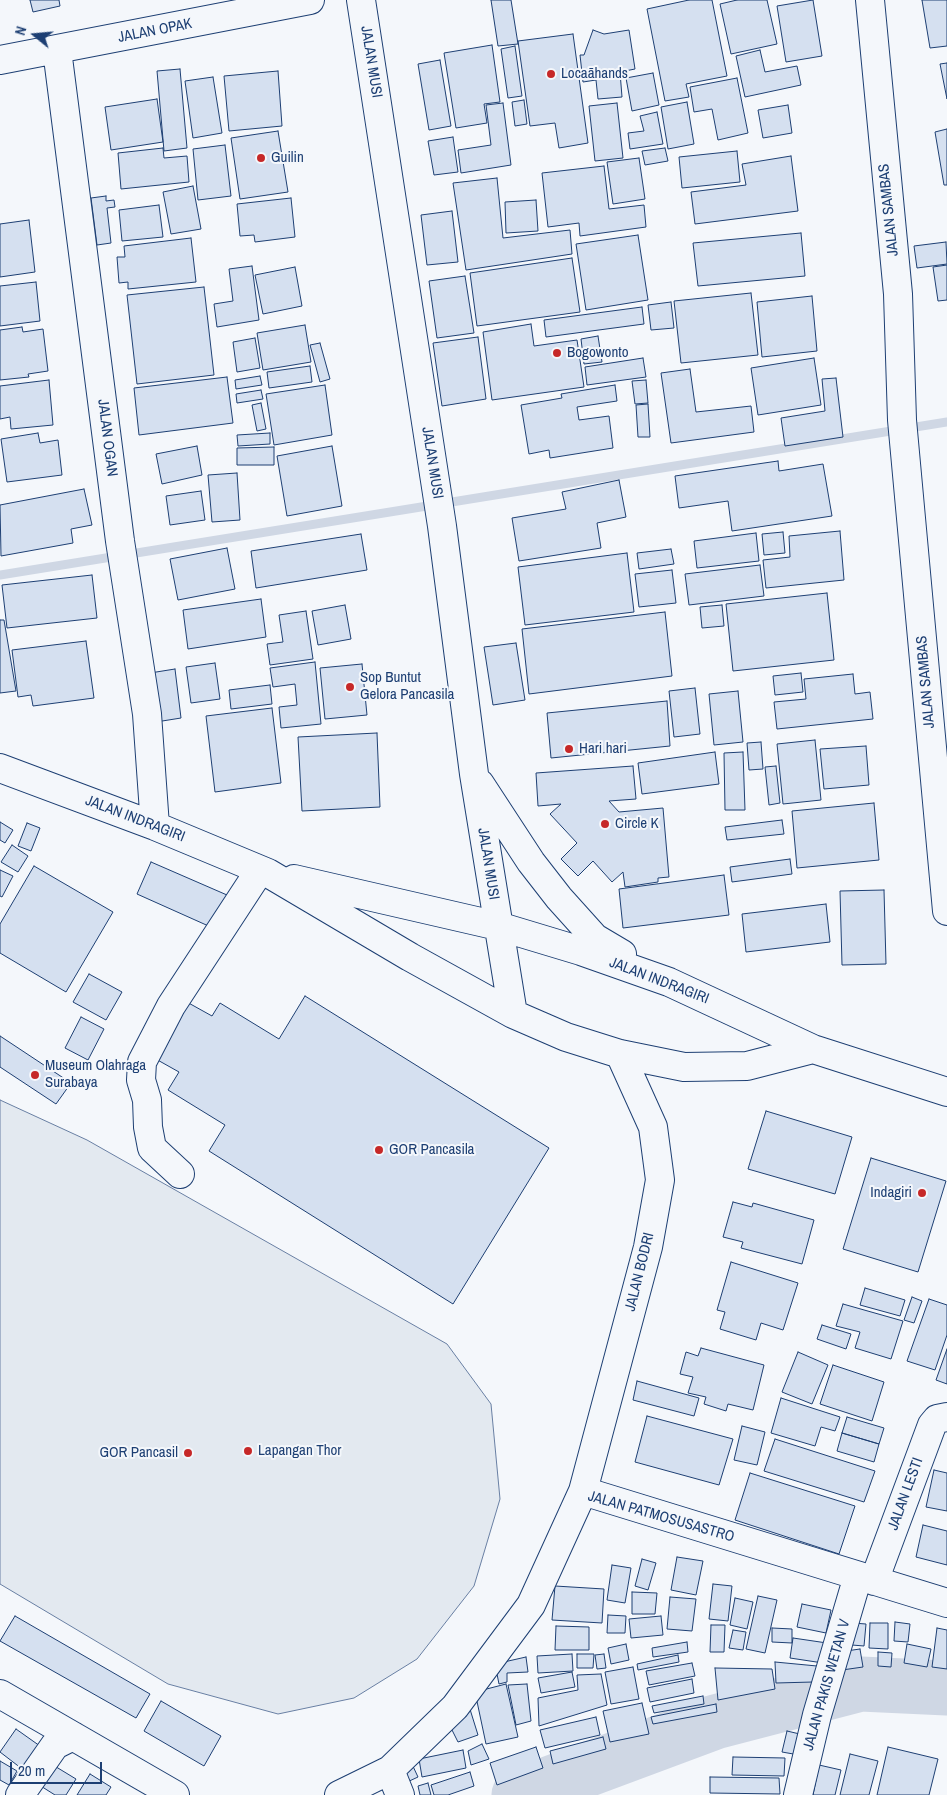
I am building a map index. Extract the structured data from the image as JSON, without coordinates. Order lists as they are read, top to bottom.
{
  "streets": {
    "street": [
      "JALAN OPAK",
      "JALAN MUSI",
      "JALAN SAMBAS",
      "JALAN OGAN",
      "JALAN INDRAGIRI",
      "JALAN BODRI",
      "JALAN LESTI",
      "JALAN PATMOSUSASTRO",
      "JALAN PAKIS WETAN V"
    ]
  },
  "crossings": [
    ["JALAN OPAK", "JALAN OGAN"],
    ["JALAN MUSI", "JALAN INDRAGIRI"],
    ["JALAN OGAN", "JALAN INDRAGIRI"],
    ["JALAN INDRAGIRI", "JALAN BODRI"],
    ["JALAN BODRI", "JALAN PATMOSUSASTRO"],
    ["JALAN LESTI", "JALAN PATMOSUSASTRO"],
    ["JALAN LESTI", "JALAN PAKIS WETAN V"],
    ["JALAN PATMOSUSASTRO", "JALAN PAKIS WETAN V"]
  ],
  "places": [
    "Locaāhands",
    "Guilin",
    "Bogowonto",
    "Sop Buntut Gelora Pancasila",
    "Hari hari",
    "Circle K",
    "Museum Olahraga Surabaya",
    "GOR Pancasila",
    "Indagiri",
    "Lapangan Thor",
    "GOR Pancasil"
  ],
  "scale_bar": "20 m",
  "north": "left"
}
